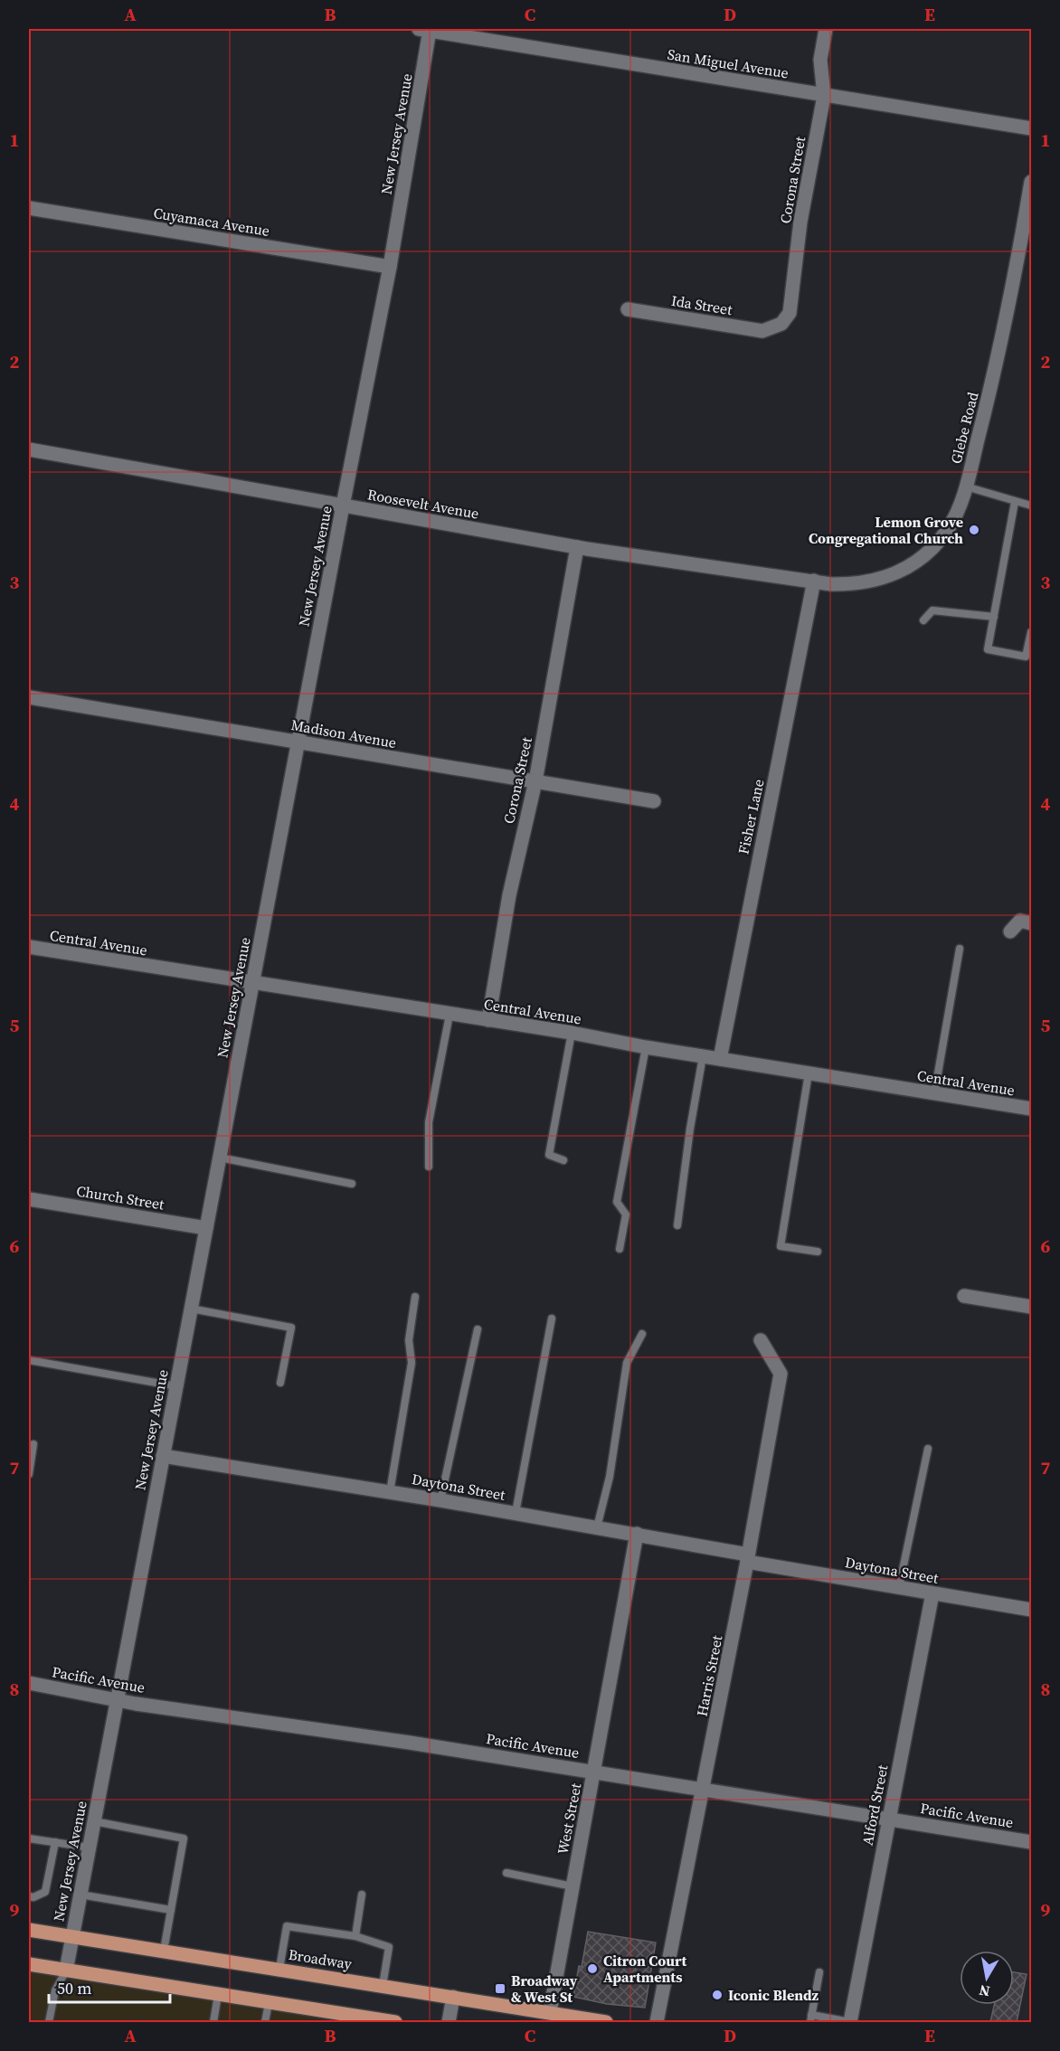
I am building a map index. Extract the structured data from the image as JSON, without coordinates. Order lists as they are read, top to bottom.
{
  "streets": {
    "main road": ["Broadway"],
    "street": [
      "San Miguel Avenue",
      "New Jersey Avenue",
      "Corona Street",
      "Cuyamaca Avenue",
      "Ida Street",
      "Glebe Road",
      "Roosevelt Avenue",
      "Madison Avenue",
      "Fisher Lane",
      "Central Avenue",
      "Church Street",
      "Daytona Street",
      "Harris Street",
      "Pacific Avenue",
      "Alford Street",
      "West Street"
    ]
  },
  "crossings": [
    ["San Miguel Avenue", "New Jersey Avenue"],
    ["San Miguel Avenue", "Corona Street"],
    ["New Jersey Avenue", "Cuyamaca Avenue"],
    ["New Jersey Avenue", "Roosevelt Avenue"],
    ["New Jersey Avenue", "Madison Avenue"],
    ["New Jersey Avenue", "Central Avenue"],
    ["New Jersey Avenue", "Church Street"],
    ["New Jersey Avenue", "Daytona Street"],
    ["New Jersey Avenue", "Pacific Avenue"],
    ["New Jersey Avenue", "Broadway"],
    ["Corona Street", "Ida Street"],
    ["Corona Street", "Roosevelt Avenue"],
    ["Corona Street", "Madison Avenue"],
    ["Corona Street", "Central Avenue"],
    ["Glebe Road", "Roosevelt Avenue"],
    ["Glebe Road", "Fisher Lane"],
    ["Roosevelt Avenue", "Fisher Lane"],
    ["Fisher Lane", "Central Avenue"],
    ["Daytona Street", "Harris Street"],
    ["Daytona Street", "Alford Street"],
    ["Daytona Street", "West Street"],
    ["Harris Street", "Pacific Avenue"],
    ["Pacific Avenue", "Alford Street"],
    ["Pacific Avenue", "West Street"],
    ["West Street", "Broadway"]
  ],
  "places": {
    "other": ["Lemon Grove Congregational Church", "Citron Court Apartments", "Iconic Blendz"],
    "transit": ["Broadway & West St"]
  },
  "scale_bar": "50 m",
  "north": "bottom",
  "grid": {
    "columns": [
      "A",
      "B",
      "C",
      "D",
      "E"
    ],
    "rows": [
      "1",
      "2",
      "3",
      "4",
      "5",
      "6",
      "7",
      "8",
      "9"
    ]
  }
}
